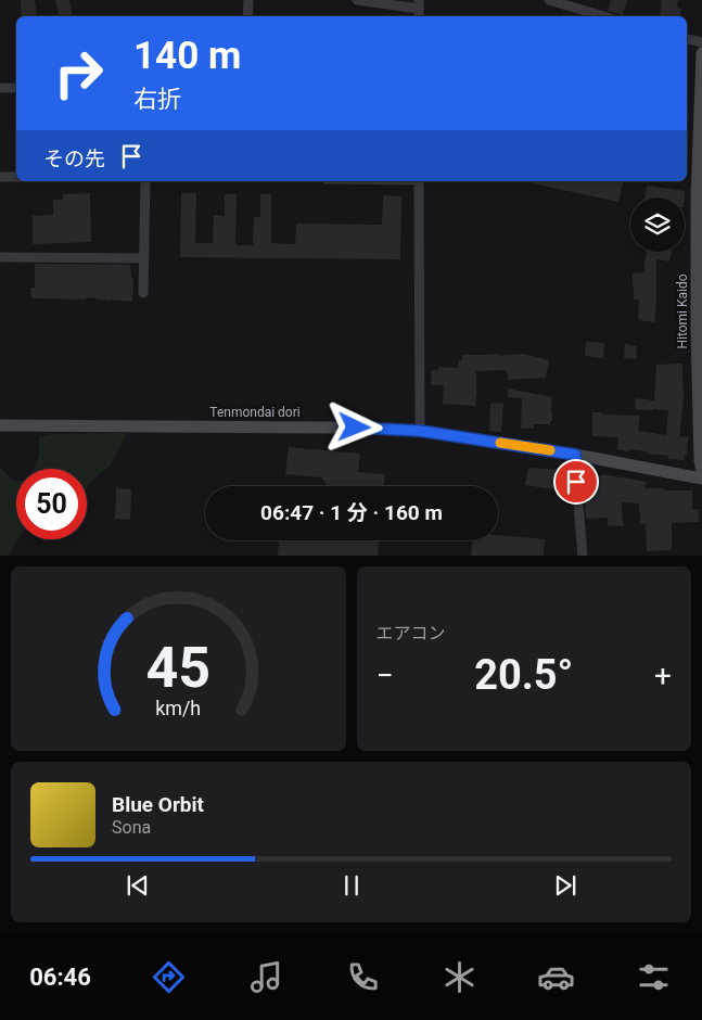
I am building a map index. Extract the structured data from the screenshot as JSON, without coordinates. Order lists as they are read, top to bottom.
{
  "streets": {
    "main road": ["Hitomi Kaido", "Tenmondai dori"]
  },
  "page": {
    "turn": ["140 m", "右折"],
    "then": "その先",
    "limit": "50",
    "trip": "06:47 · 1 分 · 160 m",
    "tile": "エアコン",
    "heat": ["−", "20.5°", "+"],
    "song": ["Blue Orbit", "Sona"],
    "tabs": "06:46",
    "gauge": ["45", "km/h"]
  }
}
